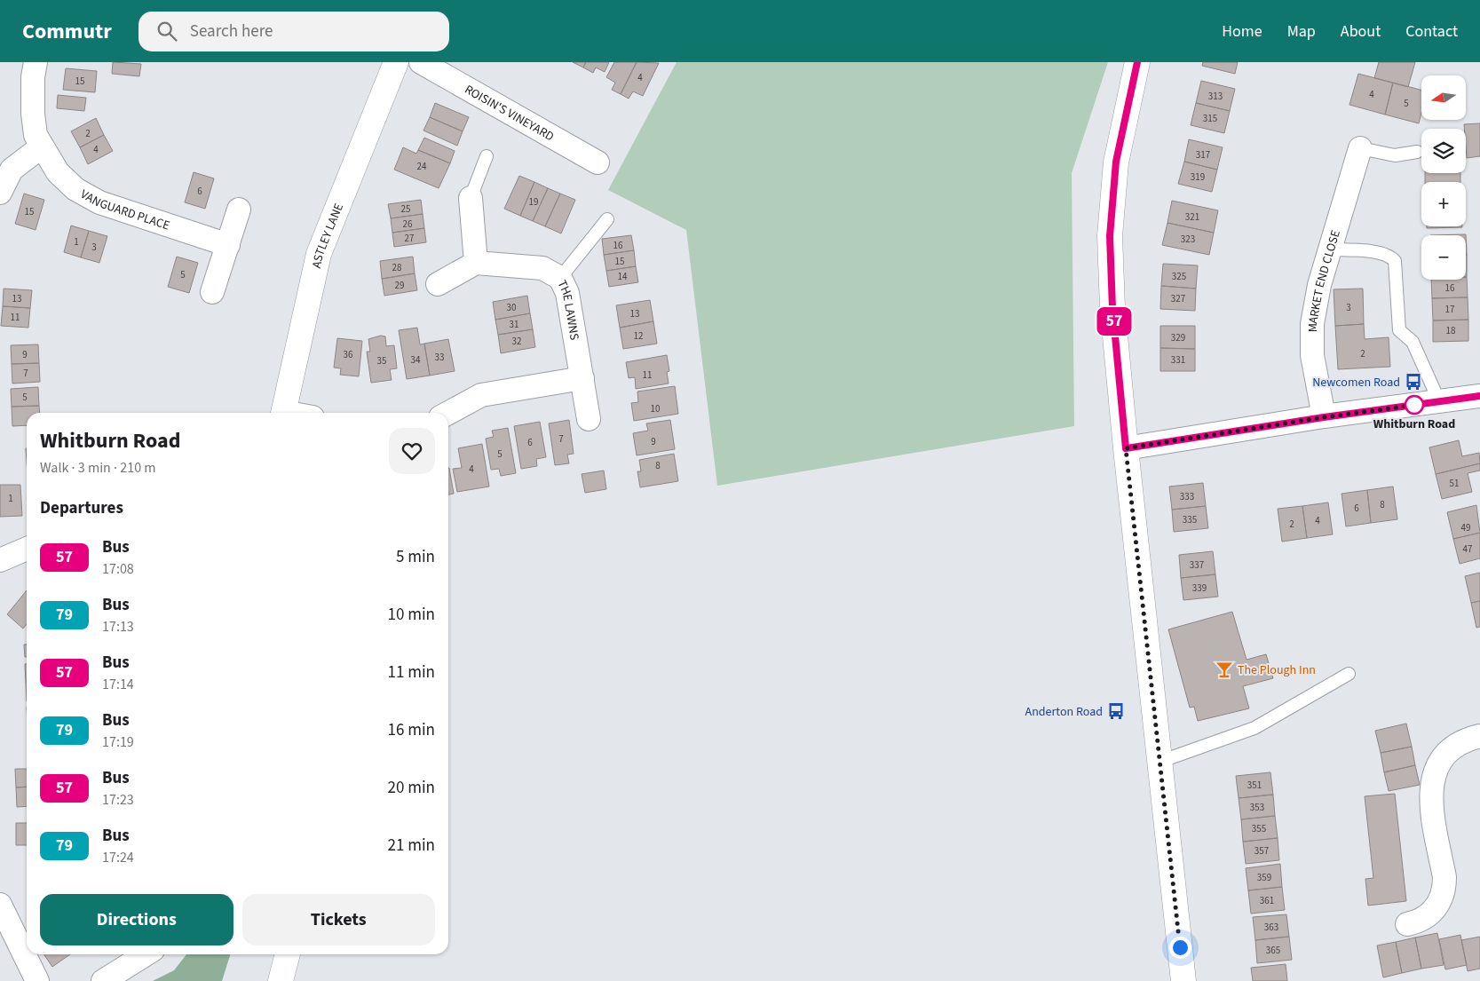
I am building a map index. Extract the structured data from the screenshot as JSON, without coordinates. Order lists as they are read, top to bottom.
{
  "streets": {
    "street": [
      "ROISIN'S VINEYARD",
      "VANGUARD PLACE",
      "ASTLEY LANE",
      "MARKET END CLOSE",
      "THE LAWNS"
    ]
  },
  "places": {
    "bus stop": ["Newcomen Road", "Anderton Road"],
    "other": ["Whitburn Road"],
    "bar": ["The Plough Inn"]
  },
  "lines": ["bus line 57"],
  "house_numbers": [
    "4",
    "15",
    "4",
    "313",
    "5",
    "315",
    "2",
    "4",
    "317",
    "24",
    "319",
    "6",
    "19",
    "25",
    "15",
    "321",
    "26",
    "27",
    "323",
    "1",
    "16",
    "3",
    "15",
    "28",
    "5",
    "14",
    "325",
    "29",
    "16",
    "13",
    "327",
    "30",
    "3",
    "17",
    "13",
    "11",
    "31",
    "18",
    "12",
    "329",
    "32",
    "2",
    "9",
    "36",
    "33",
    "34",
    "331",
    "35",
    "7",
    "11",
    "5",
    "10",
    "7",
    "9",
    "6",
    "5",
    "8",
    "4",
    "51",
    "333",
    "1",
    "8",
    "6",
    "335",
    "4",
    "2",
    "49",
    "47",
    "337",
    "339",
    "351",
    "353",
    "355",
    "357",
    "359",
    "361",
    "363",
    "365"
  ],
  "north": "left",
  "page": {
    "header": "Commutr",
    "search": "Search here",
    "nav": [
      "Home",
      "Map",
      "About",
      "Contact"
    ],
    "on_map": "57",
    "map_buttons": ["+", "−"],
    "heading": [
      ["Whitburn Road", "Walk · 3 min · 210 m"],
      "Departures"
    ],
    "list": [
      {
        "mark": "57",
        "name": "Bus",
        "note": "17:08",
        "value": "5 min"
      },
      {
        "mark": "79",
        "name": "Bus",
        "note": "17:13",
        "value": "10 min"
      },
      {
        "mark": "57",
        "name": "Bus",
        "note": "17:14",
        "value": "11 min"
      },
      {
        "mark": "79",
        "name": "Bus",
        "note": "17:19",
        "value": "16 min"
      },
      {
        "mark": "57",
        "name": "Bus",
        "note": "17:23",
        "value": "20 min"
      },
      {
        "mark": "79",
        "name": "Bus",
        "note": "17:24",
        "value": "21 min"
      }
    ],
    "buttons": ["Directions", "Tickets"]
  }
}
